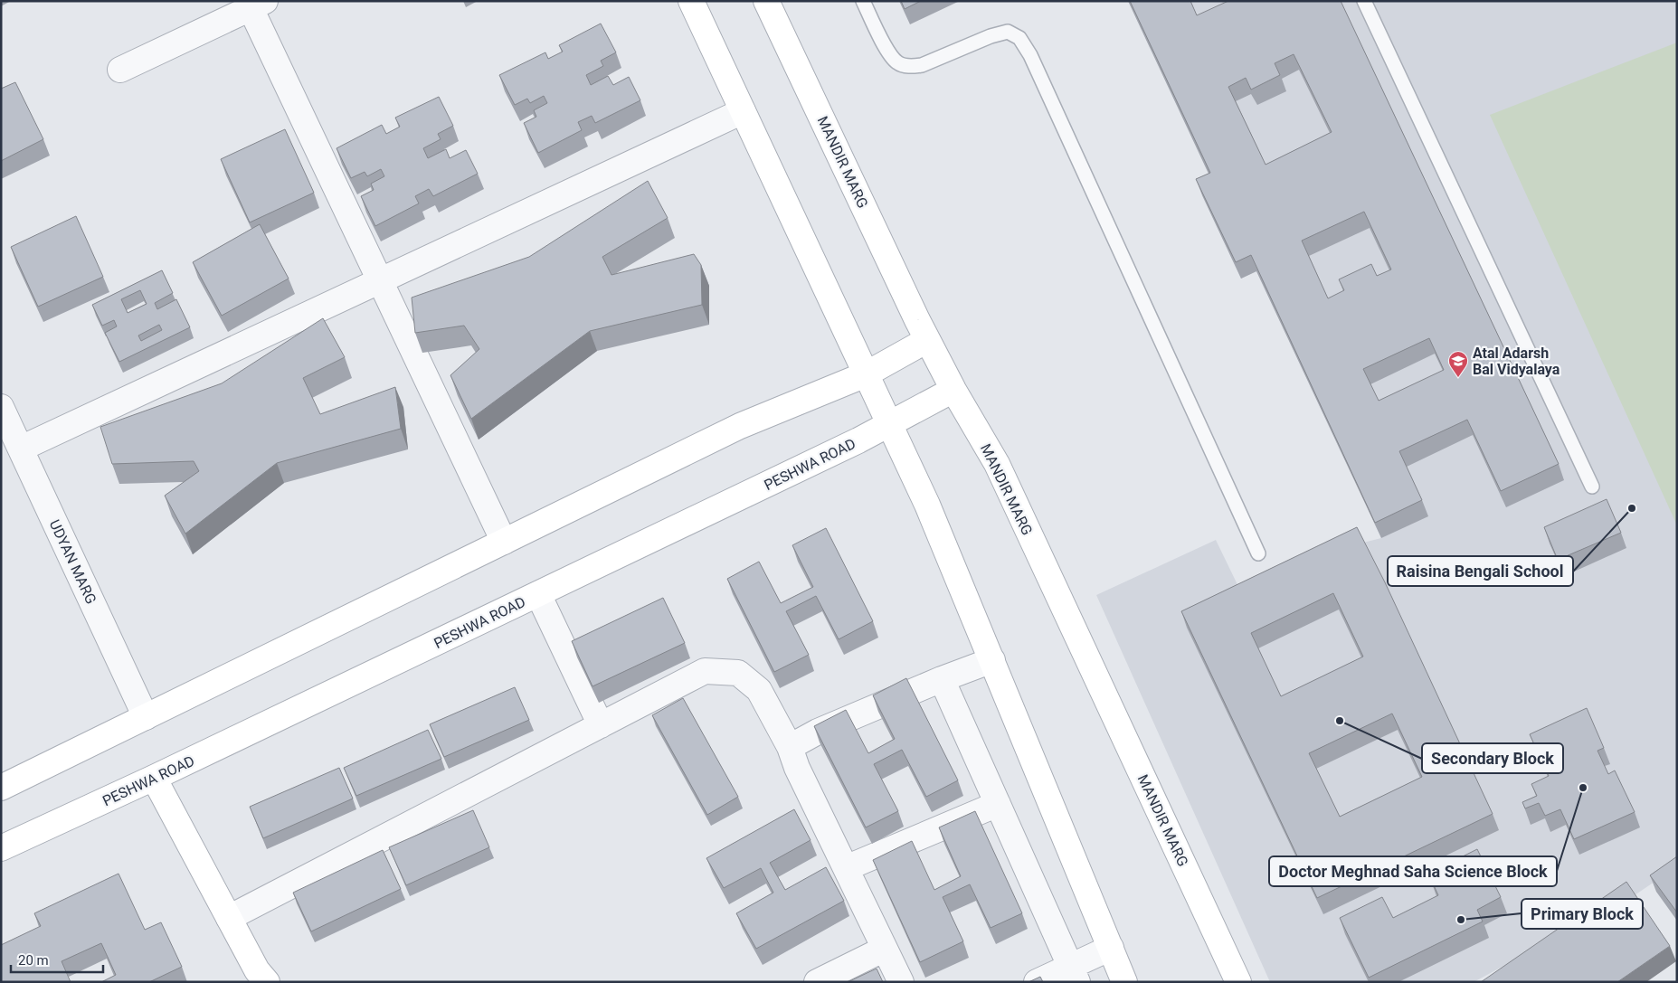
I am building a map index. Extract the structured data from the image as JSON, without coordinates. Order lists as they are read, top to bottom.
{
  "streets": {
    "street": ["MANDIR MARG", "PESHWA ROAD", "UDYAN MARG"]
  },
  "crossings": [
    ["MANDIR MARG", "PESHWA ROAD"]
  ],
  "places": {
    "school or university": ["Atal Adarsh Bal Vidyalaya"],
    "other": [
      "Raisina Bengali School",
      "Secondary Block",
      "Doctor Meghnad Saha Science Block",
      "Primary Block"
    ]
  },
  "scale_bar": "20 m"
}
